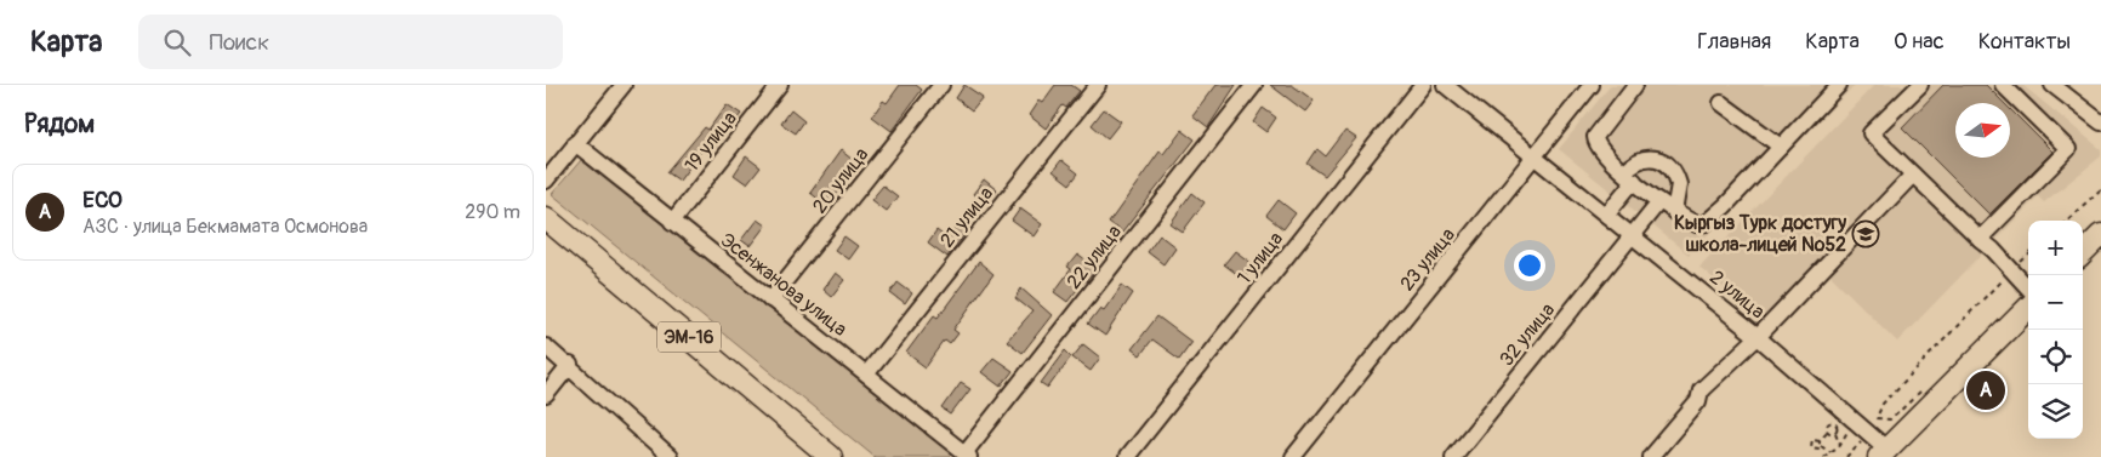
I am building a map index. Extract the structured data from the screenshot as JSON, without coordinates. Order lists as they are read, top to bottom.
{
  "streets": {
    "highway": ["ЭМ-16"],
    "street": [
      "19 улица",
      "20 улица",
      "21 улица",
      "22 улица",
      "1 улица",
      "23 улица",
      "Эсенжанова улица",
      "2 улица",
      "32 улица"
    ]
  },
  "crossings": [
    ["19 улица", "Эсенжанова улица"],
    ["20 улица", "Эсенжанова улица"],
    ["21 улица", "Эсенжанова улица"],
    ["22 улица", "Эсенжанова улица"],
    ["23 улица", "2 улица"],
    ["2 улица", "32 улица"]
  ],
  "places": {
    "school or university": ["Кыргыз Турк достугу школа-лицей №52"]
  },
  "north": "right",
  "page": {
    "header": "Карта",
    "search": "Поиск",
    "nav": [
      "Главная",
      "Карта",
      "О нас",
      "Контакты"
    ],
    "heading": "Рядом",
    "list": [
      {
        "mark": "A",
        "name": "ECO",
        "note": "АЗС · улица Бекмамата Осмонова",
        "value": "290 m"
      }
    ],
    "map_buttons": ["+", "−"],
    "pins": "A"
  }
}
